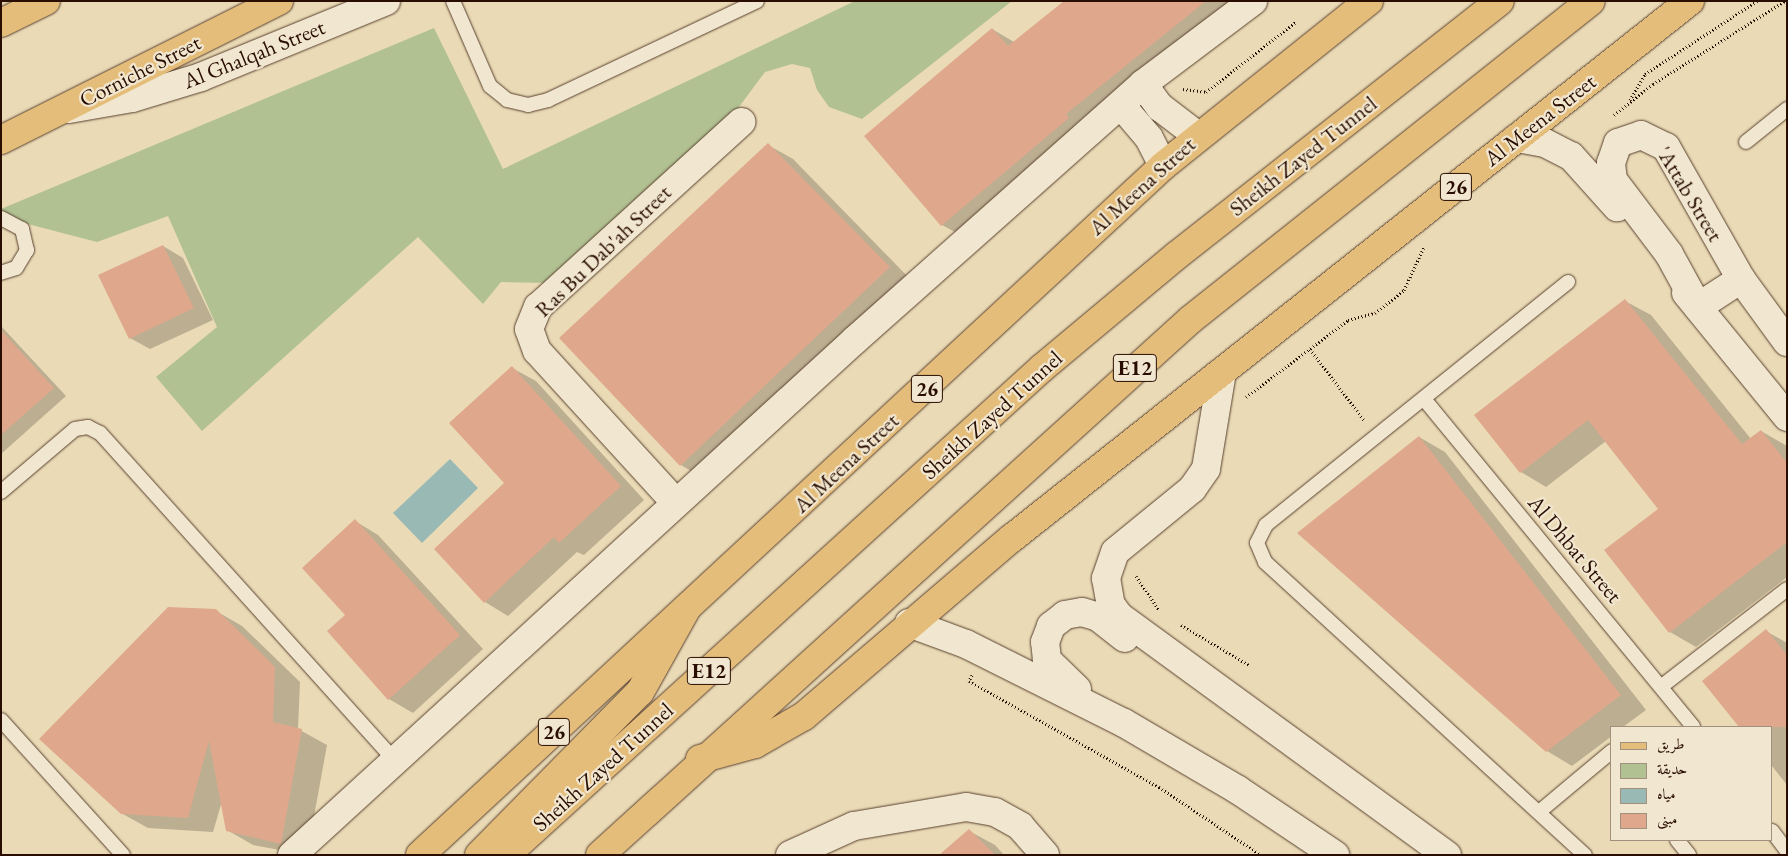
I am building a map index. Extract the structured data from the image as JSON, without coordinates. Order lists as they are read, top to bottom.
{
  "streets": {
    "main road": [
      "Corniche Street",
      "Al Meena Street",
      "Sheikh Zayed Tunnel",
      "26",
      "E12"
    ],
    "street": ["Al Ghalqah Street", "'Attab Street", "Ras Bu Dab'ah Street"],
    "lane": ["Al Dhbat Street"]
  },
  "crossings": [
    ["Al Ghalqah Street", "Corniche Street"],
    ["Al Meena Street", "'Attab Street"],
    ["Al Meena Street", "E12"]
  ],
  "legend": [
    "طريق",
    "حديقة",
    "مياه",
    "مبنى"
  ]
}
